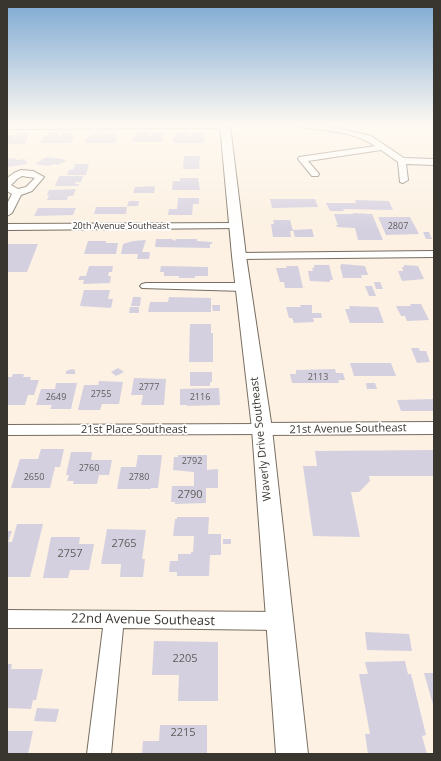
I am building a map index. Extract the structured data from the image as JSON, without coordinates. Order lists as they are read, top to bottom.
{
  "streets": {
    "main road": ["Waverly Drive Southeast"],
    "street": [
      "20th Avenue Southeast",
      "21st Avenue Southeast",
      "21st Place Southeast",
      "22nd Avenue Southeast"
    ]
  },
  "crossings": [
    ["20th Avenue Southeast", "Waverly Drive Southeast"],
    ["21st Avenue Southeast", "21st Place Southeast"],
    ["21st Avenue Southeast", "Waverly Drive Southeast"],
    ["21st Place Southeast", "Waverly Drive Southeast"],
    ["Waverly Drive Southeast", "22nd Avenue Southeast"]
  ],
  "house_numbers": [
    "2807",
    "2113",
    "2777",
    "2755",
    "2649",
    "2116",
    "2792",
    "2760",
    "2650",
    "2780",
    "2790",
    "2765",
    "2757",
    "2205",
    "2215"
  ]
}
